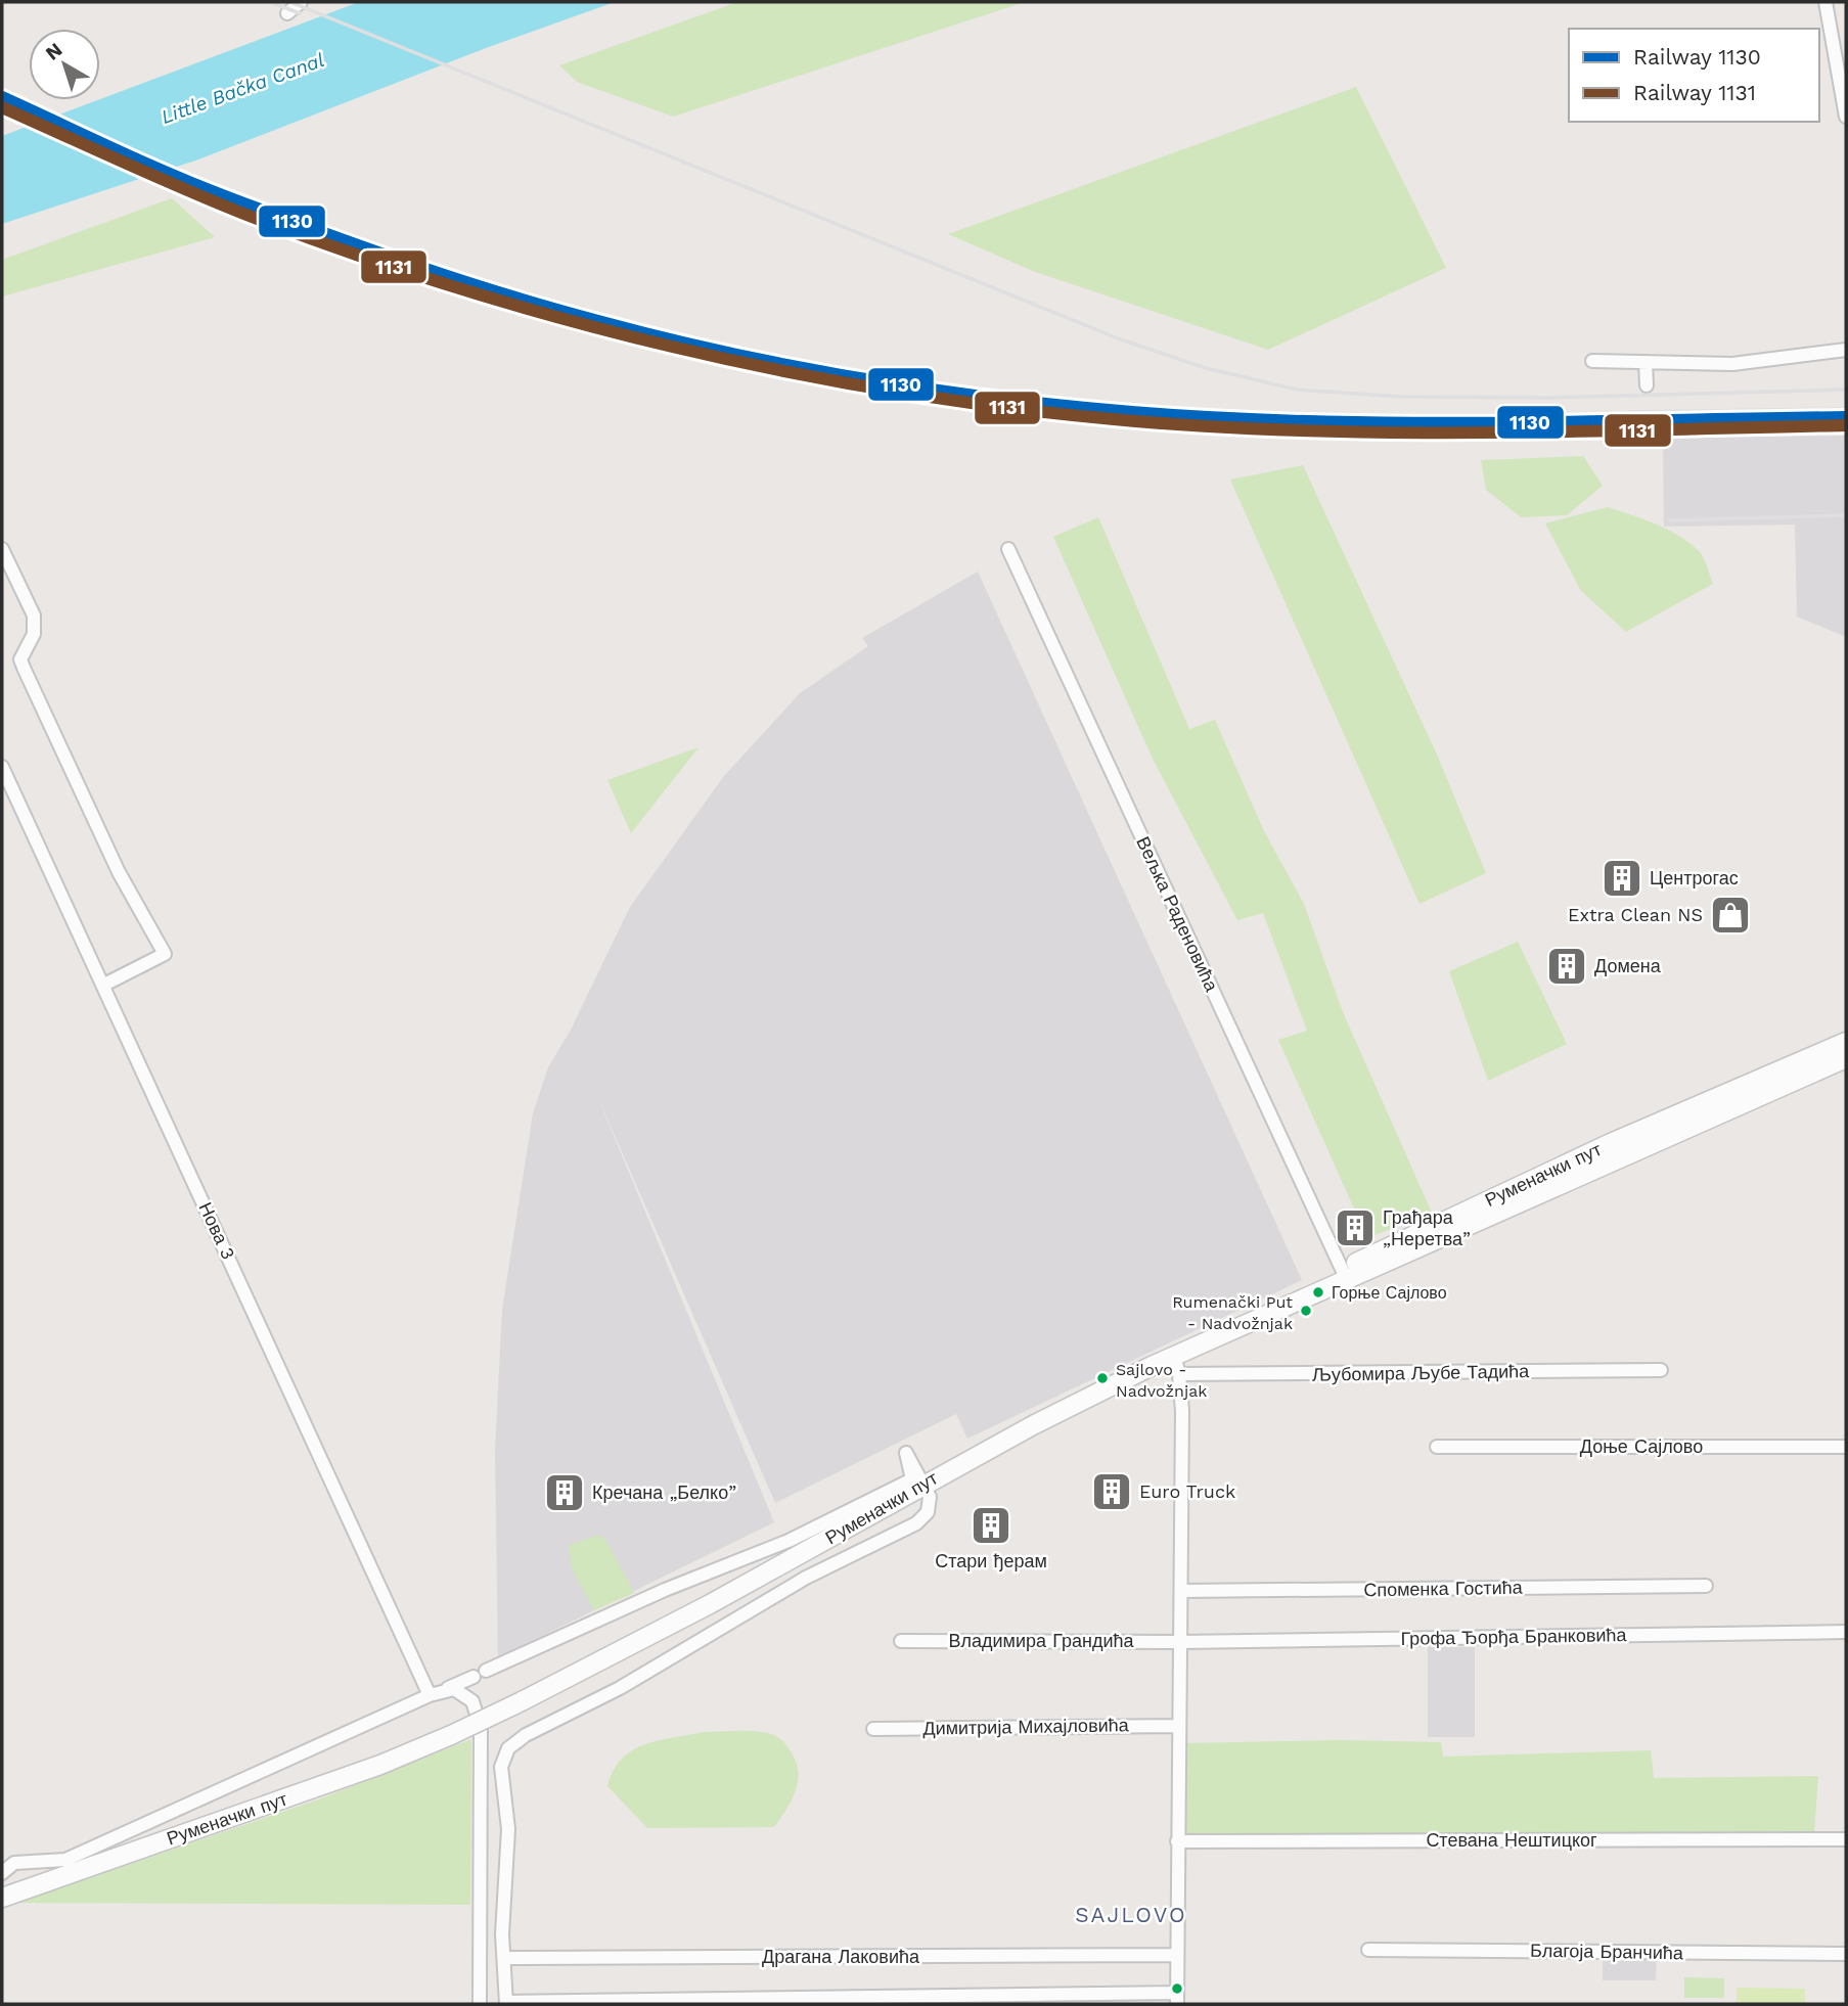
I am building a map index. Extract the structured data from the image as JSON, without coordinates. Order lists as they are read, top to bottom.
{
  "streets": {
    "main road": ["Руменачки пут"],
    "street": [
      "Вељка Раденовића",
      "Нова 3",
      "Љубомира Љубе Тадића",
      "Доње Сајлово",
      "Споменка Гостића",
      "Грофа Ђорђа Бранковића",
      "Владимира Грандића",
      "Димитрија Михајловића",
      "Стевана Нештицког",
      "Благоја Бранчића",
      "Драгана Лаковића"
    ]
  },
  "crossings": [
    ["Вељка Раденовића", "Руменачки пут"],
    ["Руменачки пут", "Љубомира Љубе Тадића"],
    ["Грофа Ђорђа Бранковића", "Владимира Грандића"]
  ],
  "districts": ["SAJLOVO"],
  "water": ["Little Bačka Canal"],
  "places": {
    "building": [
      "Центрогас",
      "Домена",
      "Грађара „Неретва”",
      "Euro Truck",
      "Кречана „Белко”",
      "Стари ђерам"
    ],
    "shop": ["Extra Clean NS"],
    "other": ["Горње Сајлово", "Rumenački Put - Nadvožnjak", "Sajlovo - Nadvožnjak"]
  },
  "lines": ["rail line 1130", "rail line 1131"],
  "legend": ["Railway 1130", "Railway 1131"],
  "north": "top left"
}
